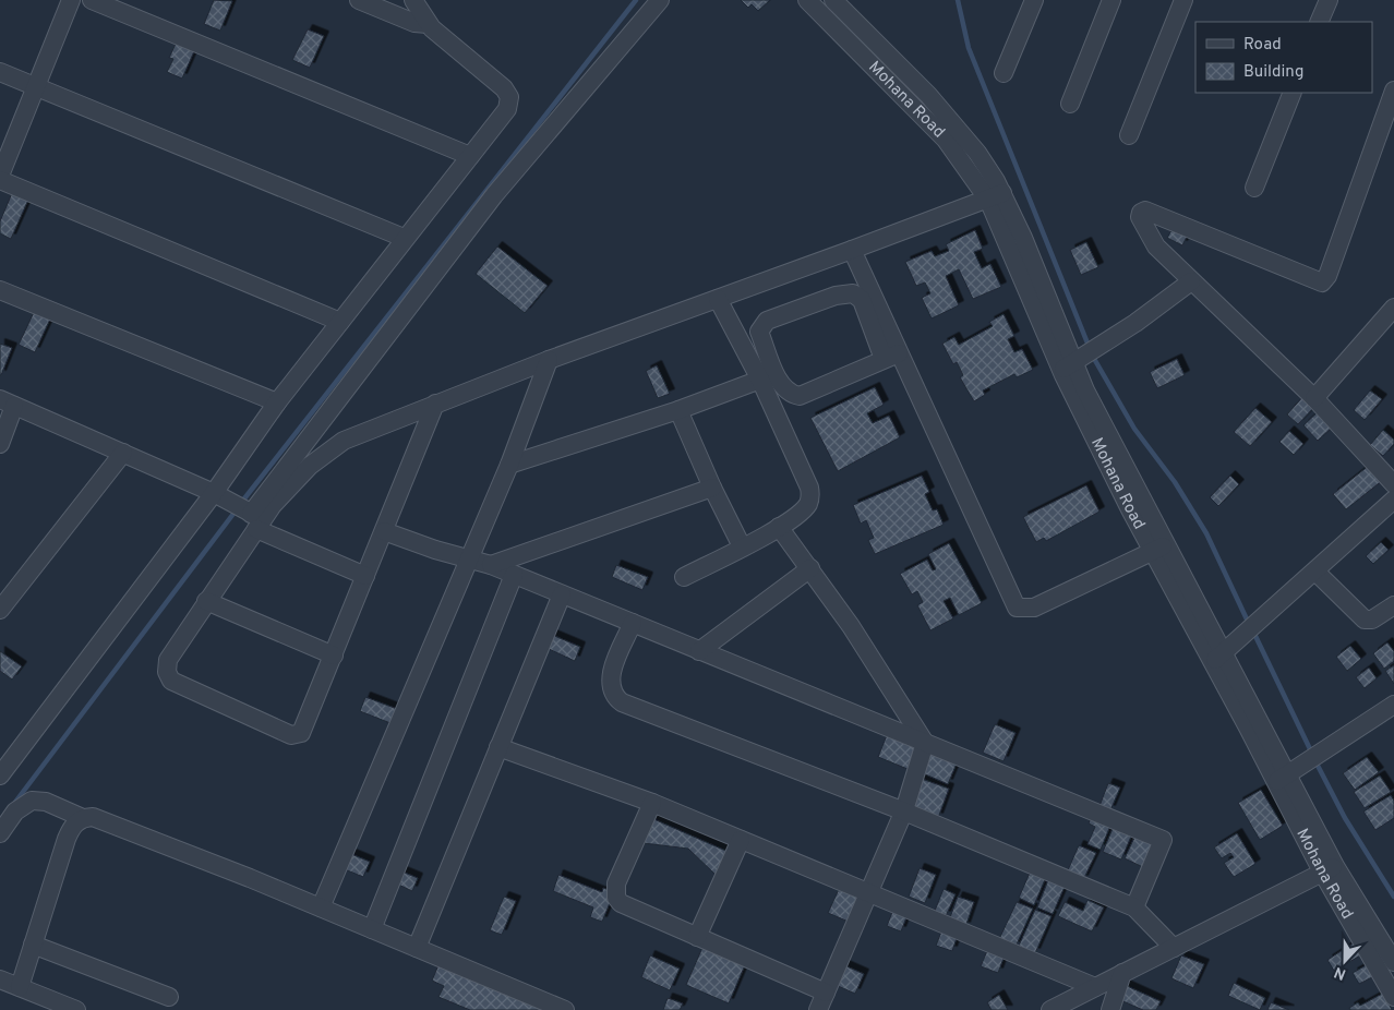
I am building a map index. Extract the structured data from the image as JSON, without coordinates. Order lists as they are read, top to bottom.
{
  "streets": {
    "street": ["Mohana Road"]
  },
  "legend": ["Road", "Building"],
  "north": "bottom"
}
